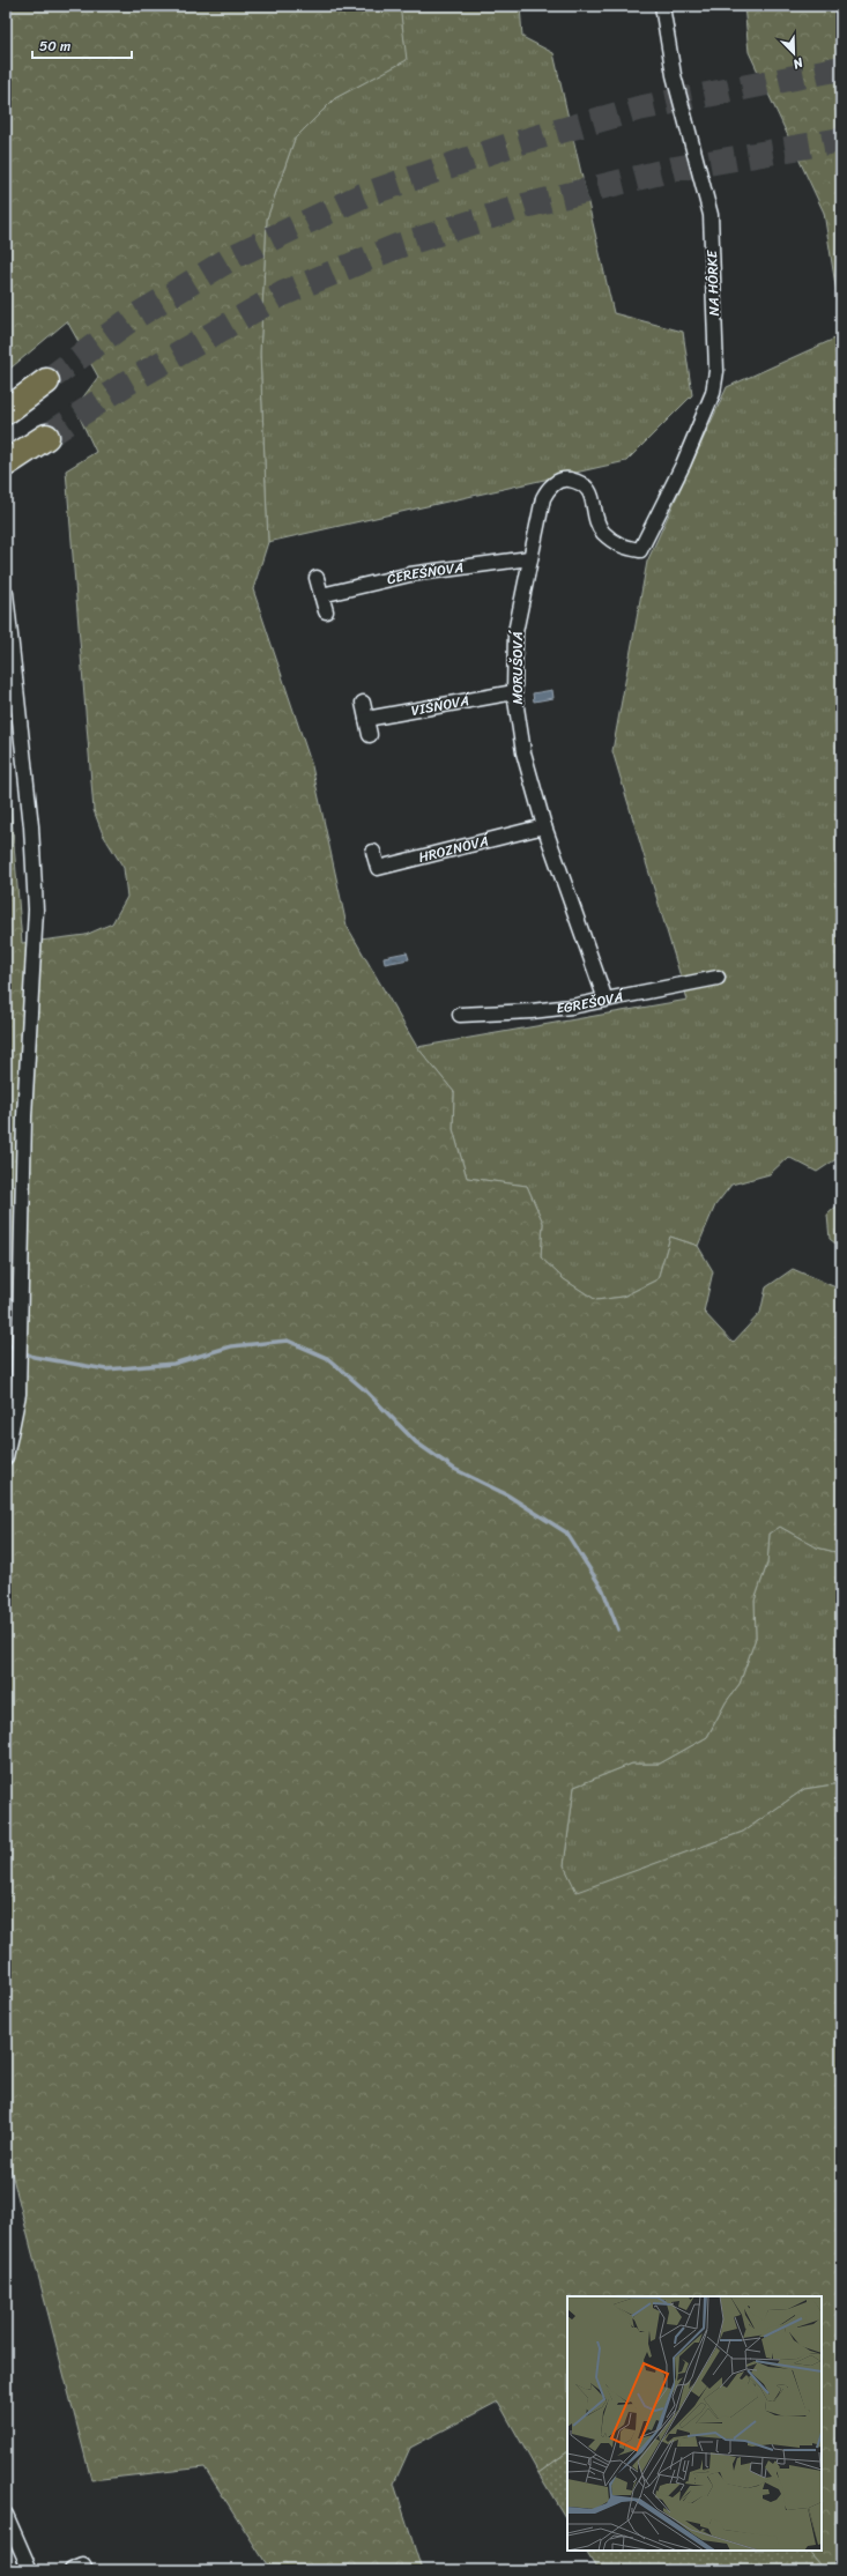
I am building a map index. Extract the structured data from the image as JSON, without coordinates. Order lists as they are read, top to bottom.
{
  "streets": {
    "street": [
      "NA HÔRKE",
      "ČEREŠŇOVÁ",
      "MORUŠOVÁ",
      "VIŠŇOVÁ",
      "HROZNOVÁ",
      "EGREŠOVÁ"
    ]
  },
  "crossings": [
    ["NA HÔRKE", "MORUŠOVÁ"],
    ["ČEREŠŇOVÁ", "MORUŠOVÁ"],
    ["MORUŠOVÁ", "VIŠŇOVÁ"],
    ["MORUŠOVÁ", "HROZNOVÁ"],
    ["MORUŠOVÁ", "EGREŠOVÁ"]
  ],
  "scale_bar": "50 m",
  "north": "bottom right"
}
